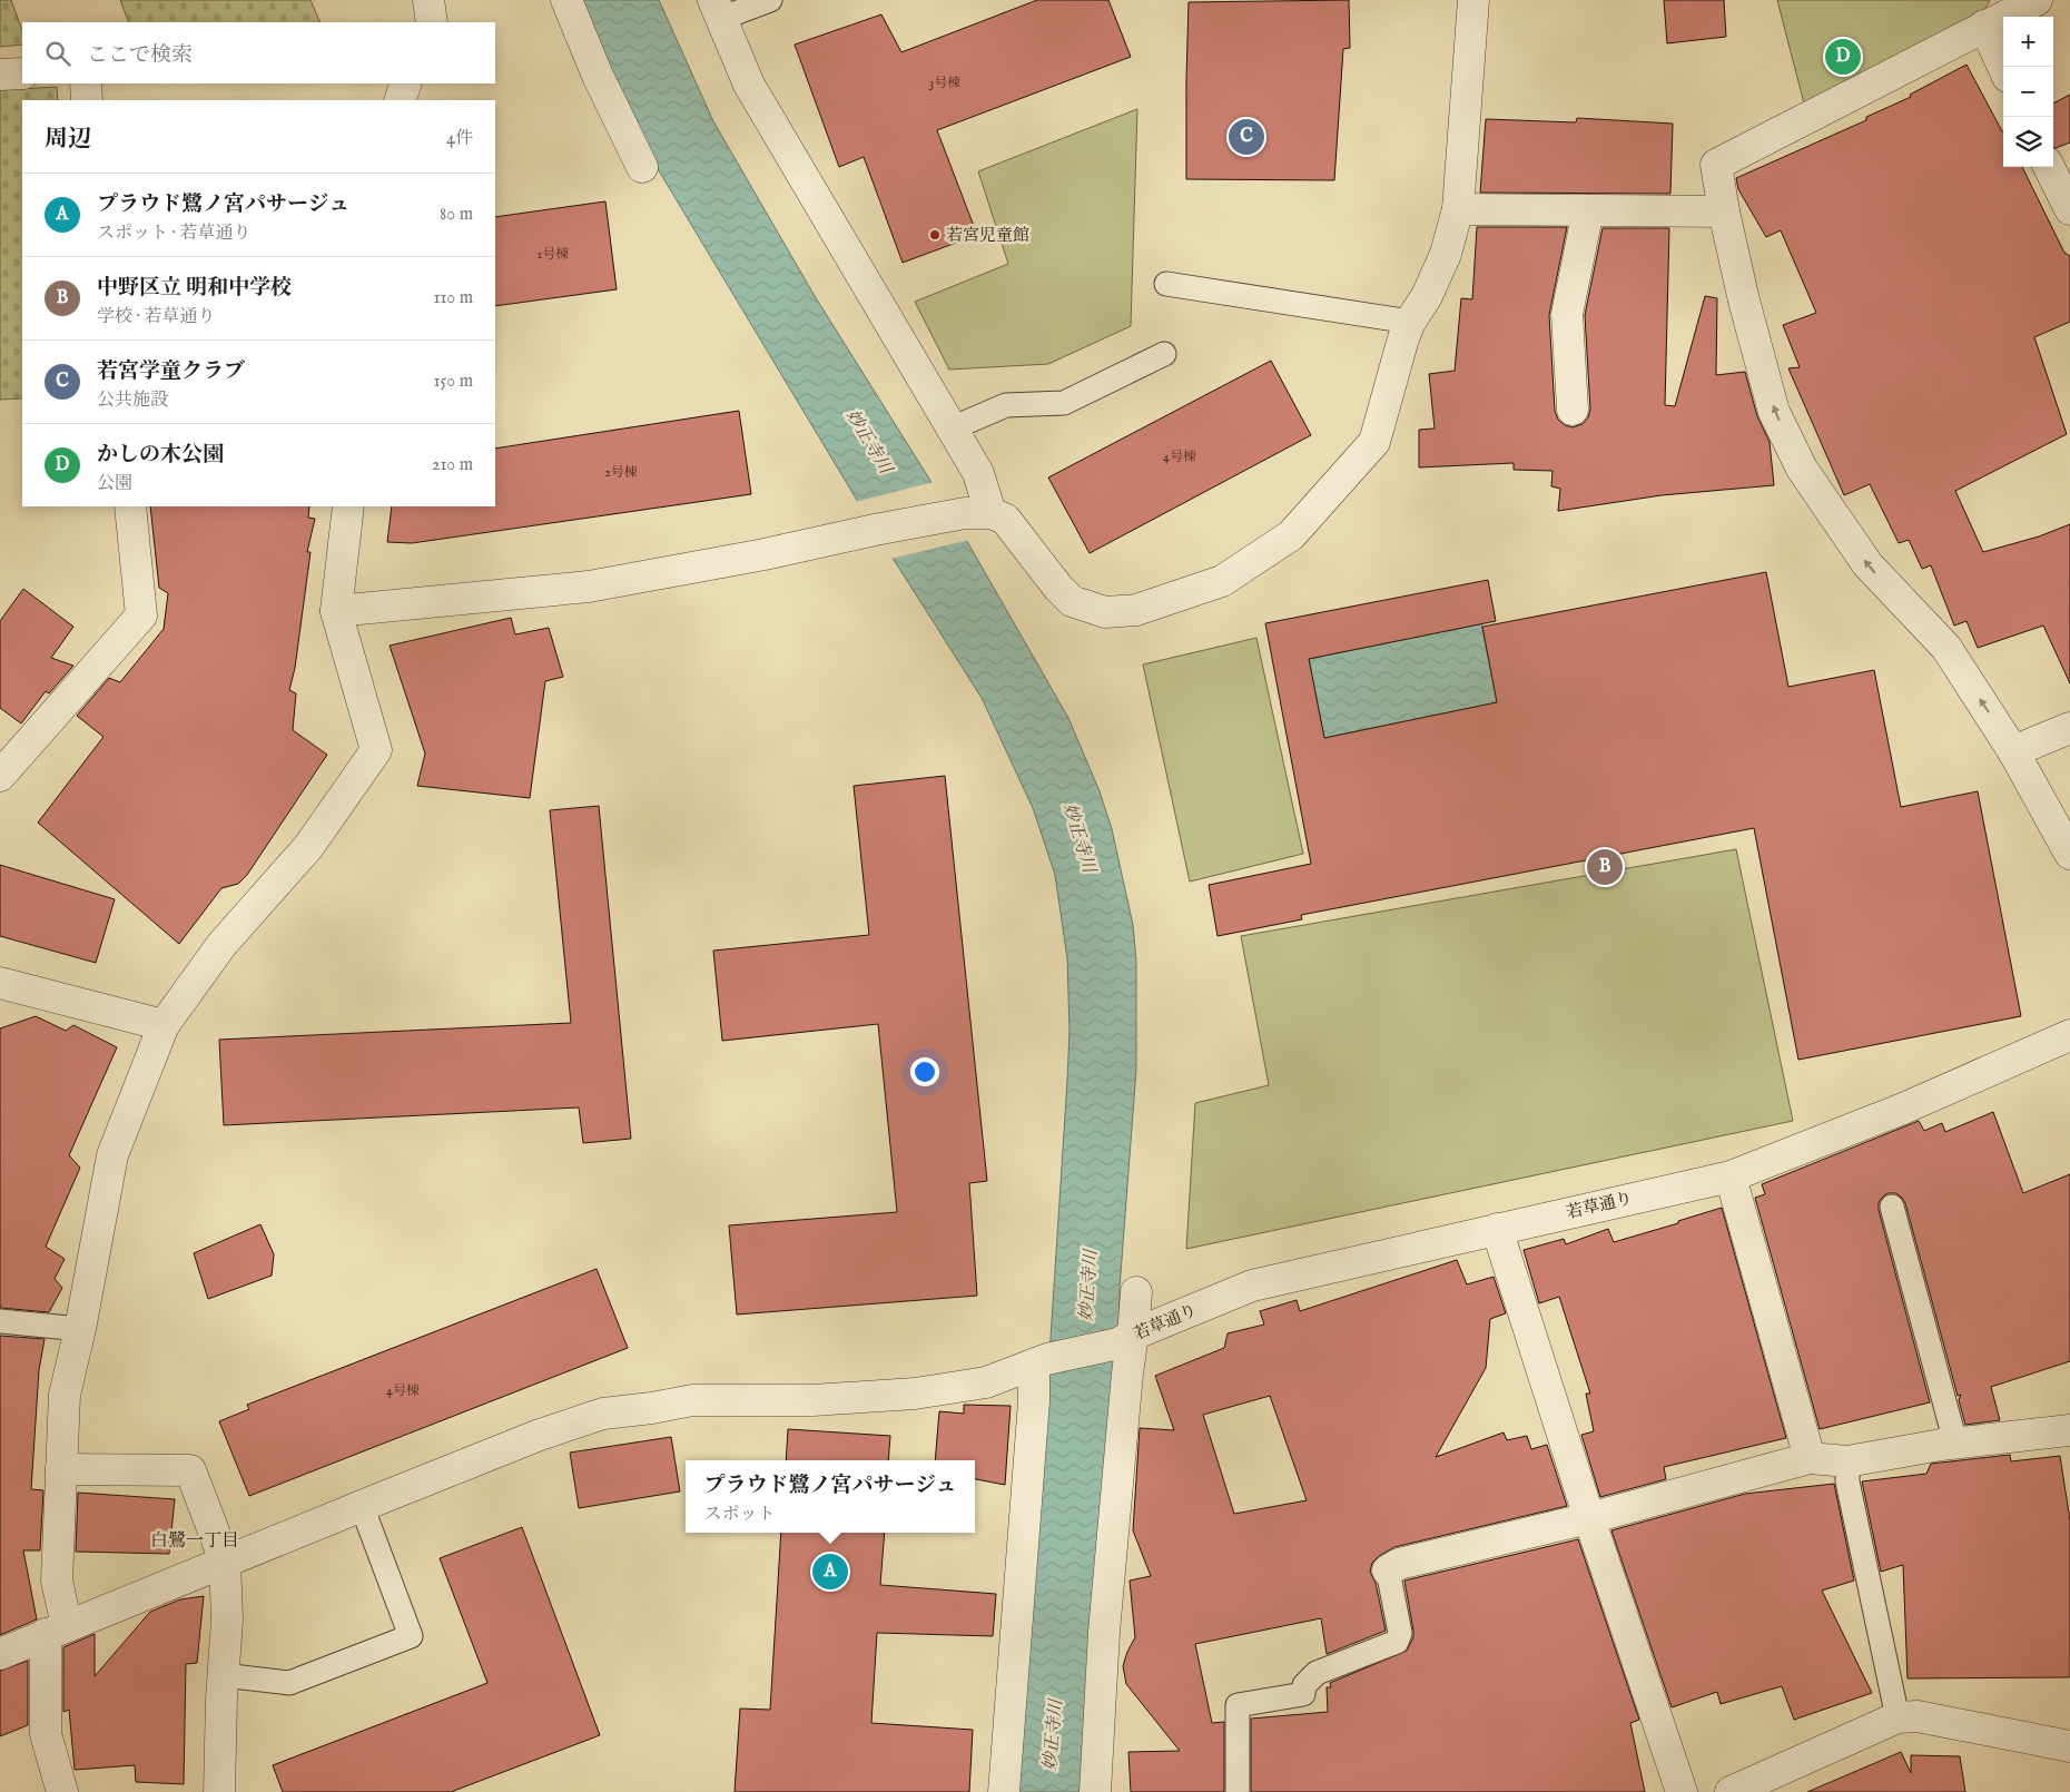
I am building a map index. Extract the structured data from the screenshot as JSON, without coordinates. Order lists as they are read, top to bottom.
{
  "streets": {
    "street": ["若草通り"]
  },
  "districts": ["白鷺一丁目"],
  "water": ["妙正寺川"],
  "places": ["若宮児童館"],
  "house_numbers": [
    "3号棟",
    "1号棟",
    "4号棟",
    "2号棟",
    "4号棟"
  ],
  "page": {
    "map_buttons": ["+", "−"],
    "search": "ここで検索",
    "pins": [
      "D",
      "C",
      "B",
      "A"
    ],
    "heading": ["周辺", "4件"],
    "list": [
      {
        "mark": "A",
        "name": "プラウド鷺ノ宮パサージュ",
        "note": "スポット · 若草通り",
        "value": "80 m"
      },
      {
        "mark": "B",
        "name": "中野区立 明和中学校",
        "note": "学校 · 若草通り",
        "value": "110 m"
      },
      {
        "mark": "C",
        "name": "若宮学童クラブ",
        "note": "公共施設",
        "value": "150 m"
      },
      {
        "mark": "D",
        "name": "かしの木公園",
        "note": "公園",
        "value": "210 m"
      }
    ],
    "popup": ["プラウド鷺ノ宮パサージュ", "スポット"]
  }
}
